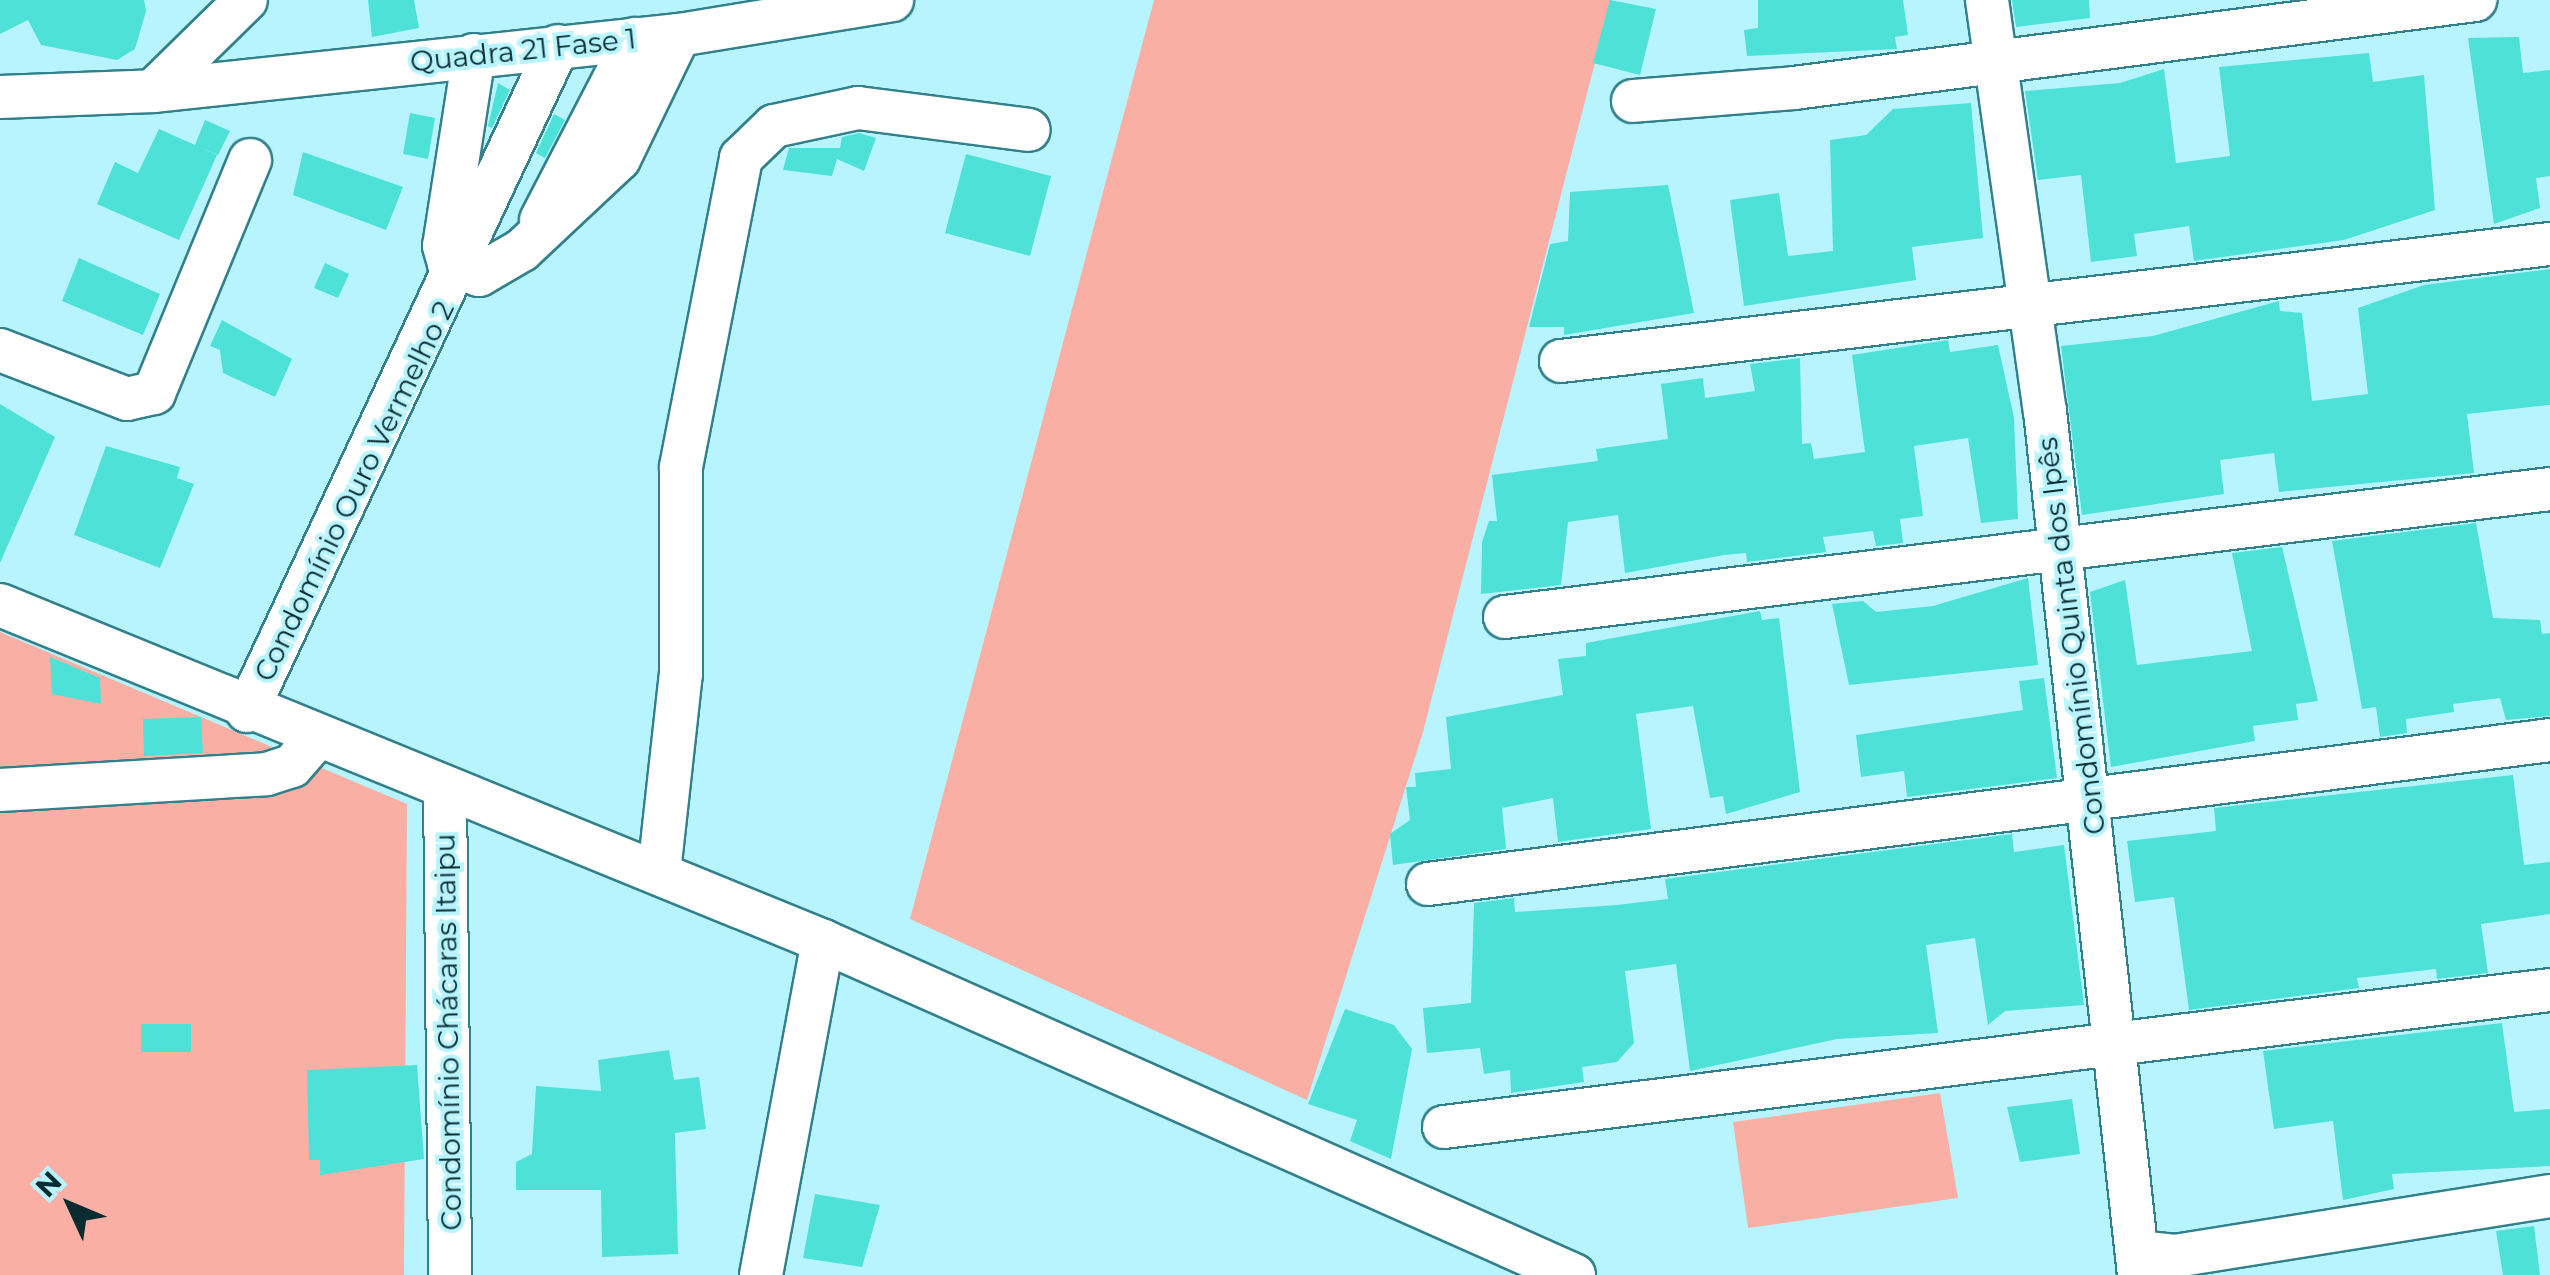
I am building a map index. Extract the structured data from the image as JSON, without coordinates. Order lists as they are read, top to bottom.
{
  "streets": {
    "street": [
      "Quadra 21 Fase 1",
      "Condomínio Ouro Vermelho 2",
      "Condomínio Quinta dos Ipês",
      "Condomínio Chácaras Itaipu"
    ]
  },
  "crossings": [
    ["Quadra 21 Fase 1", "Condomínio Ouro Vermelho 2"]
  ],
  "north": "top left"
}
